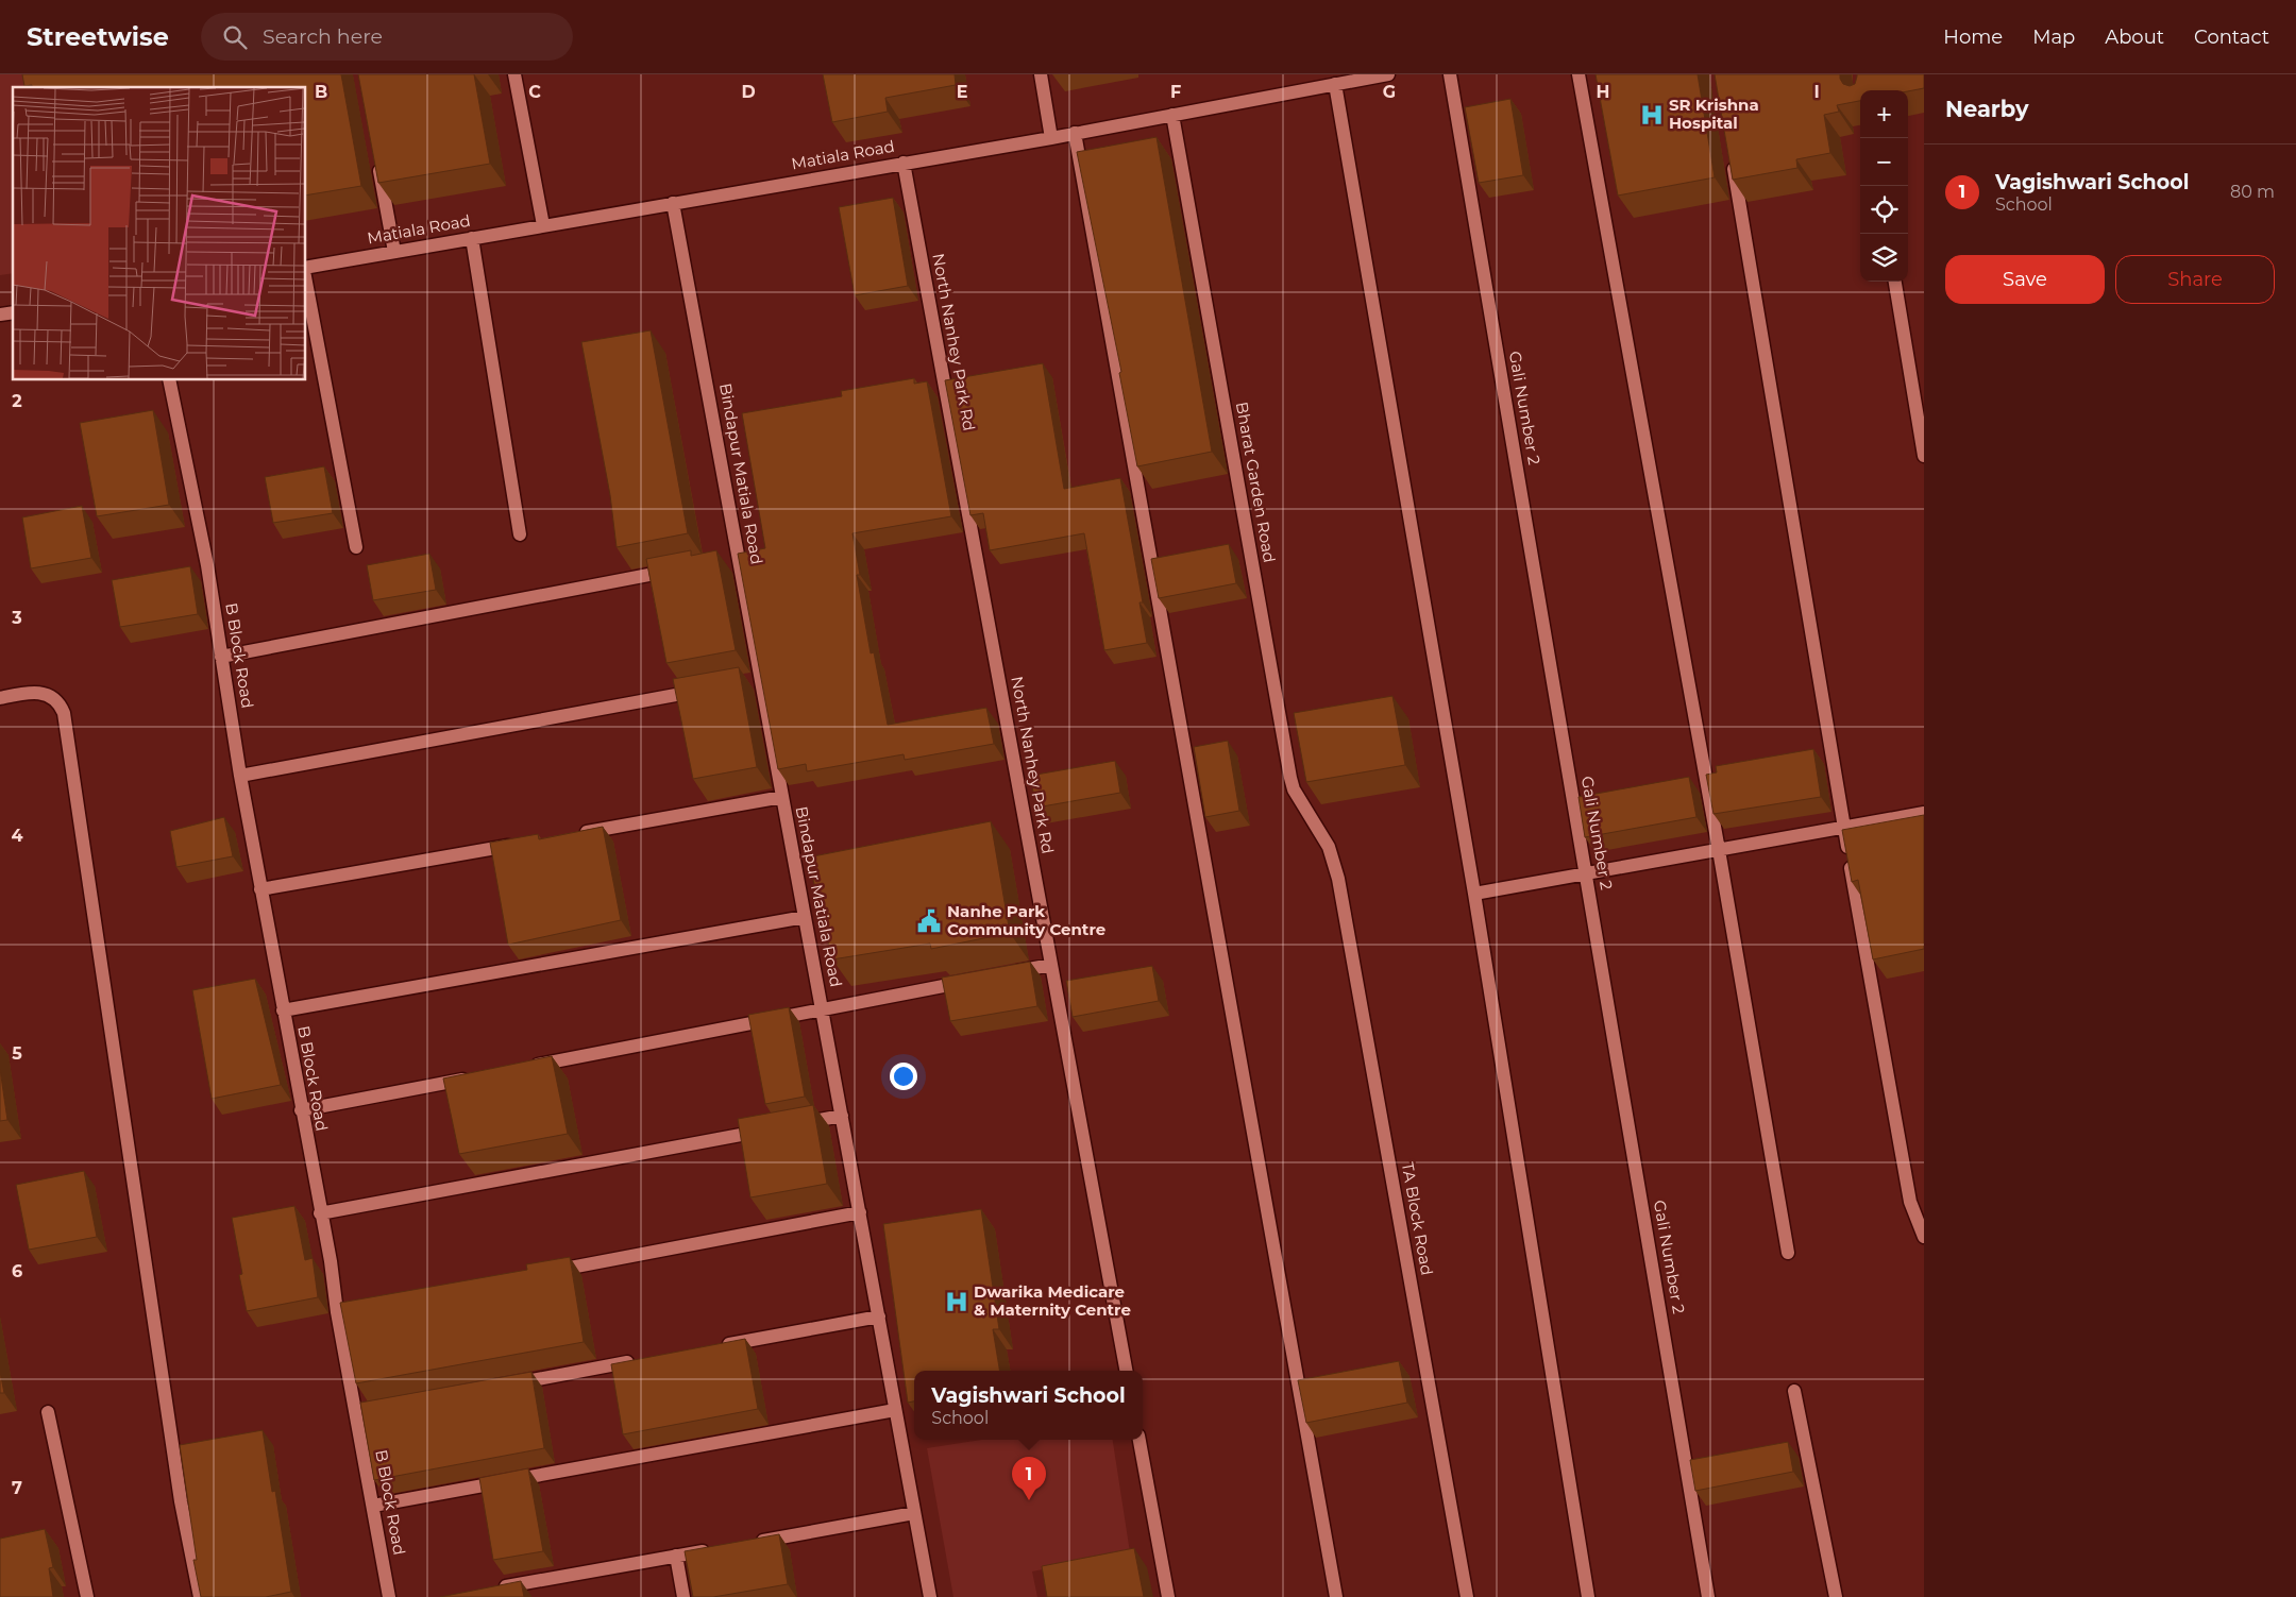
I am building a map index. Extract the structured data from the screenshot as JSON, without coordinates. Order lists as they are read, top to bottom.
{
  "streets": {
    "street": [
      "Matiala Road",
      "North Nanhey Park Rd",
      "Gali Number 2",
      "Bindapur Matiala Road",
      "Bharat Garden Road",
      "B Block Road",
      "TA Block Road"
    ]
  },
  "crossings": [
    ["Matiala Road", "North Nanhey Park Rd"],
    ["Matiala Road", "Bindapur Matiala Road"],
    ["Matiala Road", "Bharat Garden Road"],
    ["Bharat Garden Road", "TA Block Road"]
  ],
  "places": {
    "hospital": ["SR Krishna Hospital", "Dwarika Medicare & Maternity Centre"],
    "public building": ["Nanhe Park Community Centre"]
  },
  "page": {
    "header": "Streetwise",
    "search": "Search here",
    "nav": [
      "Home",
      "Map",
      "About",
      "Contact"
    ],
    "heading": "Nearby",
    "map_buttons": ["+", "−"],
    "list": [
      {
        "mark": "1",
        "name": "Vagishwari School",
        "note": "School",
        "value": "80 m"
      }
    ],
    "buttons": ["Save", "Share"],
    "popup": ["Vagishwari School", "School"],
    "pins": "1"
  },
  "grid": {
    "columns": [
      "B",
      "C",
      "D",
      "E",
      "F",
      "G",
      "H",
      "I"
    ],
    "rows": [
      "2",
      "3",
      "4",
      "5",
      "6",
      "7"
    ]
  }
}
